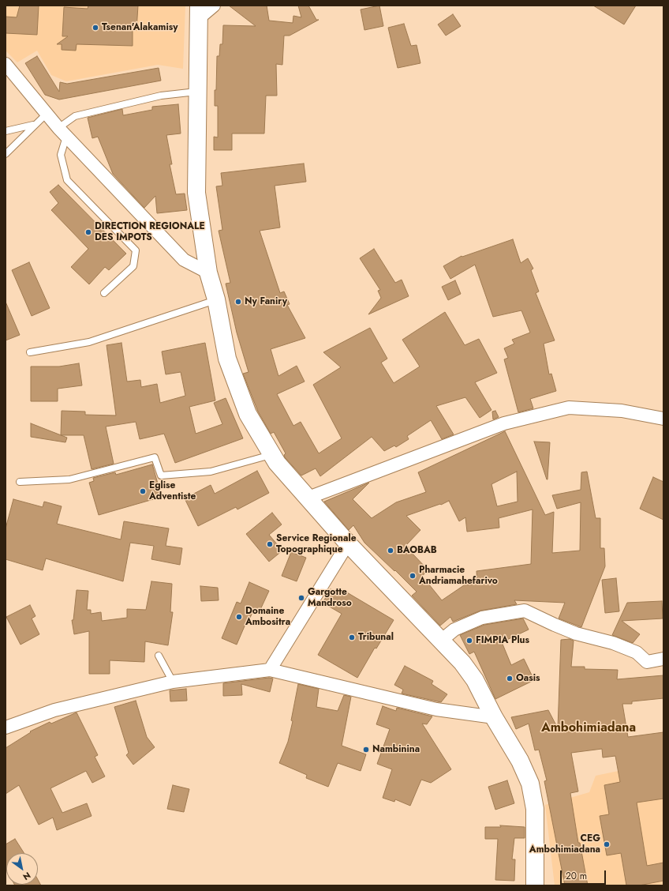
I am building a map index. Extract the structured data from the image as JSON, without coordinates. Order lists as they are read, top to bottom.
{
  "districts": ["Ambohimiadana"],
  "places": [
    "Tsenan'Alakamisy",
    "DIRECTION REGIONALE DES IMPOTS",
    "Ny Faniry",
    "Eglise Adventiste",
    "Service Regionale Topographique",
    "BAOBAB",
    "Pharmacie Andriamahefarivo",
    "Gargotte Mandroso",
    "Domaine Ambositra",
    "Tribunal",
    "FIMPIA Plus",
    "Oasis",
    "Nambinina",
    "CEG Ambohimiadana"
  ],
  "scale_bar": "20 m",
  "north": "bottom right"
}
